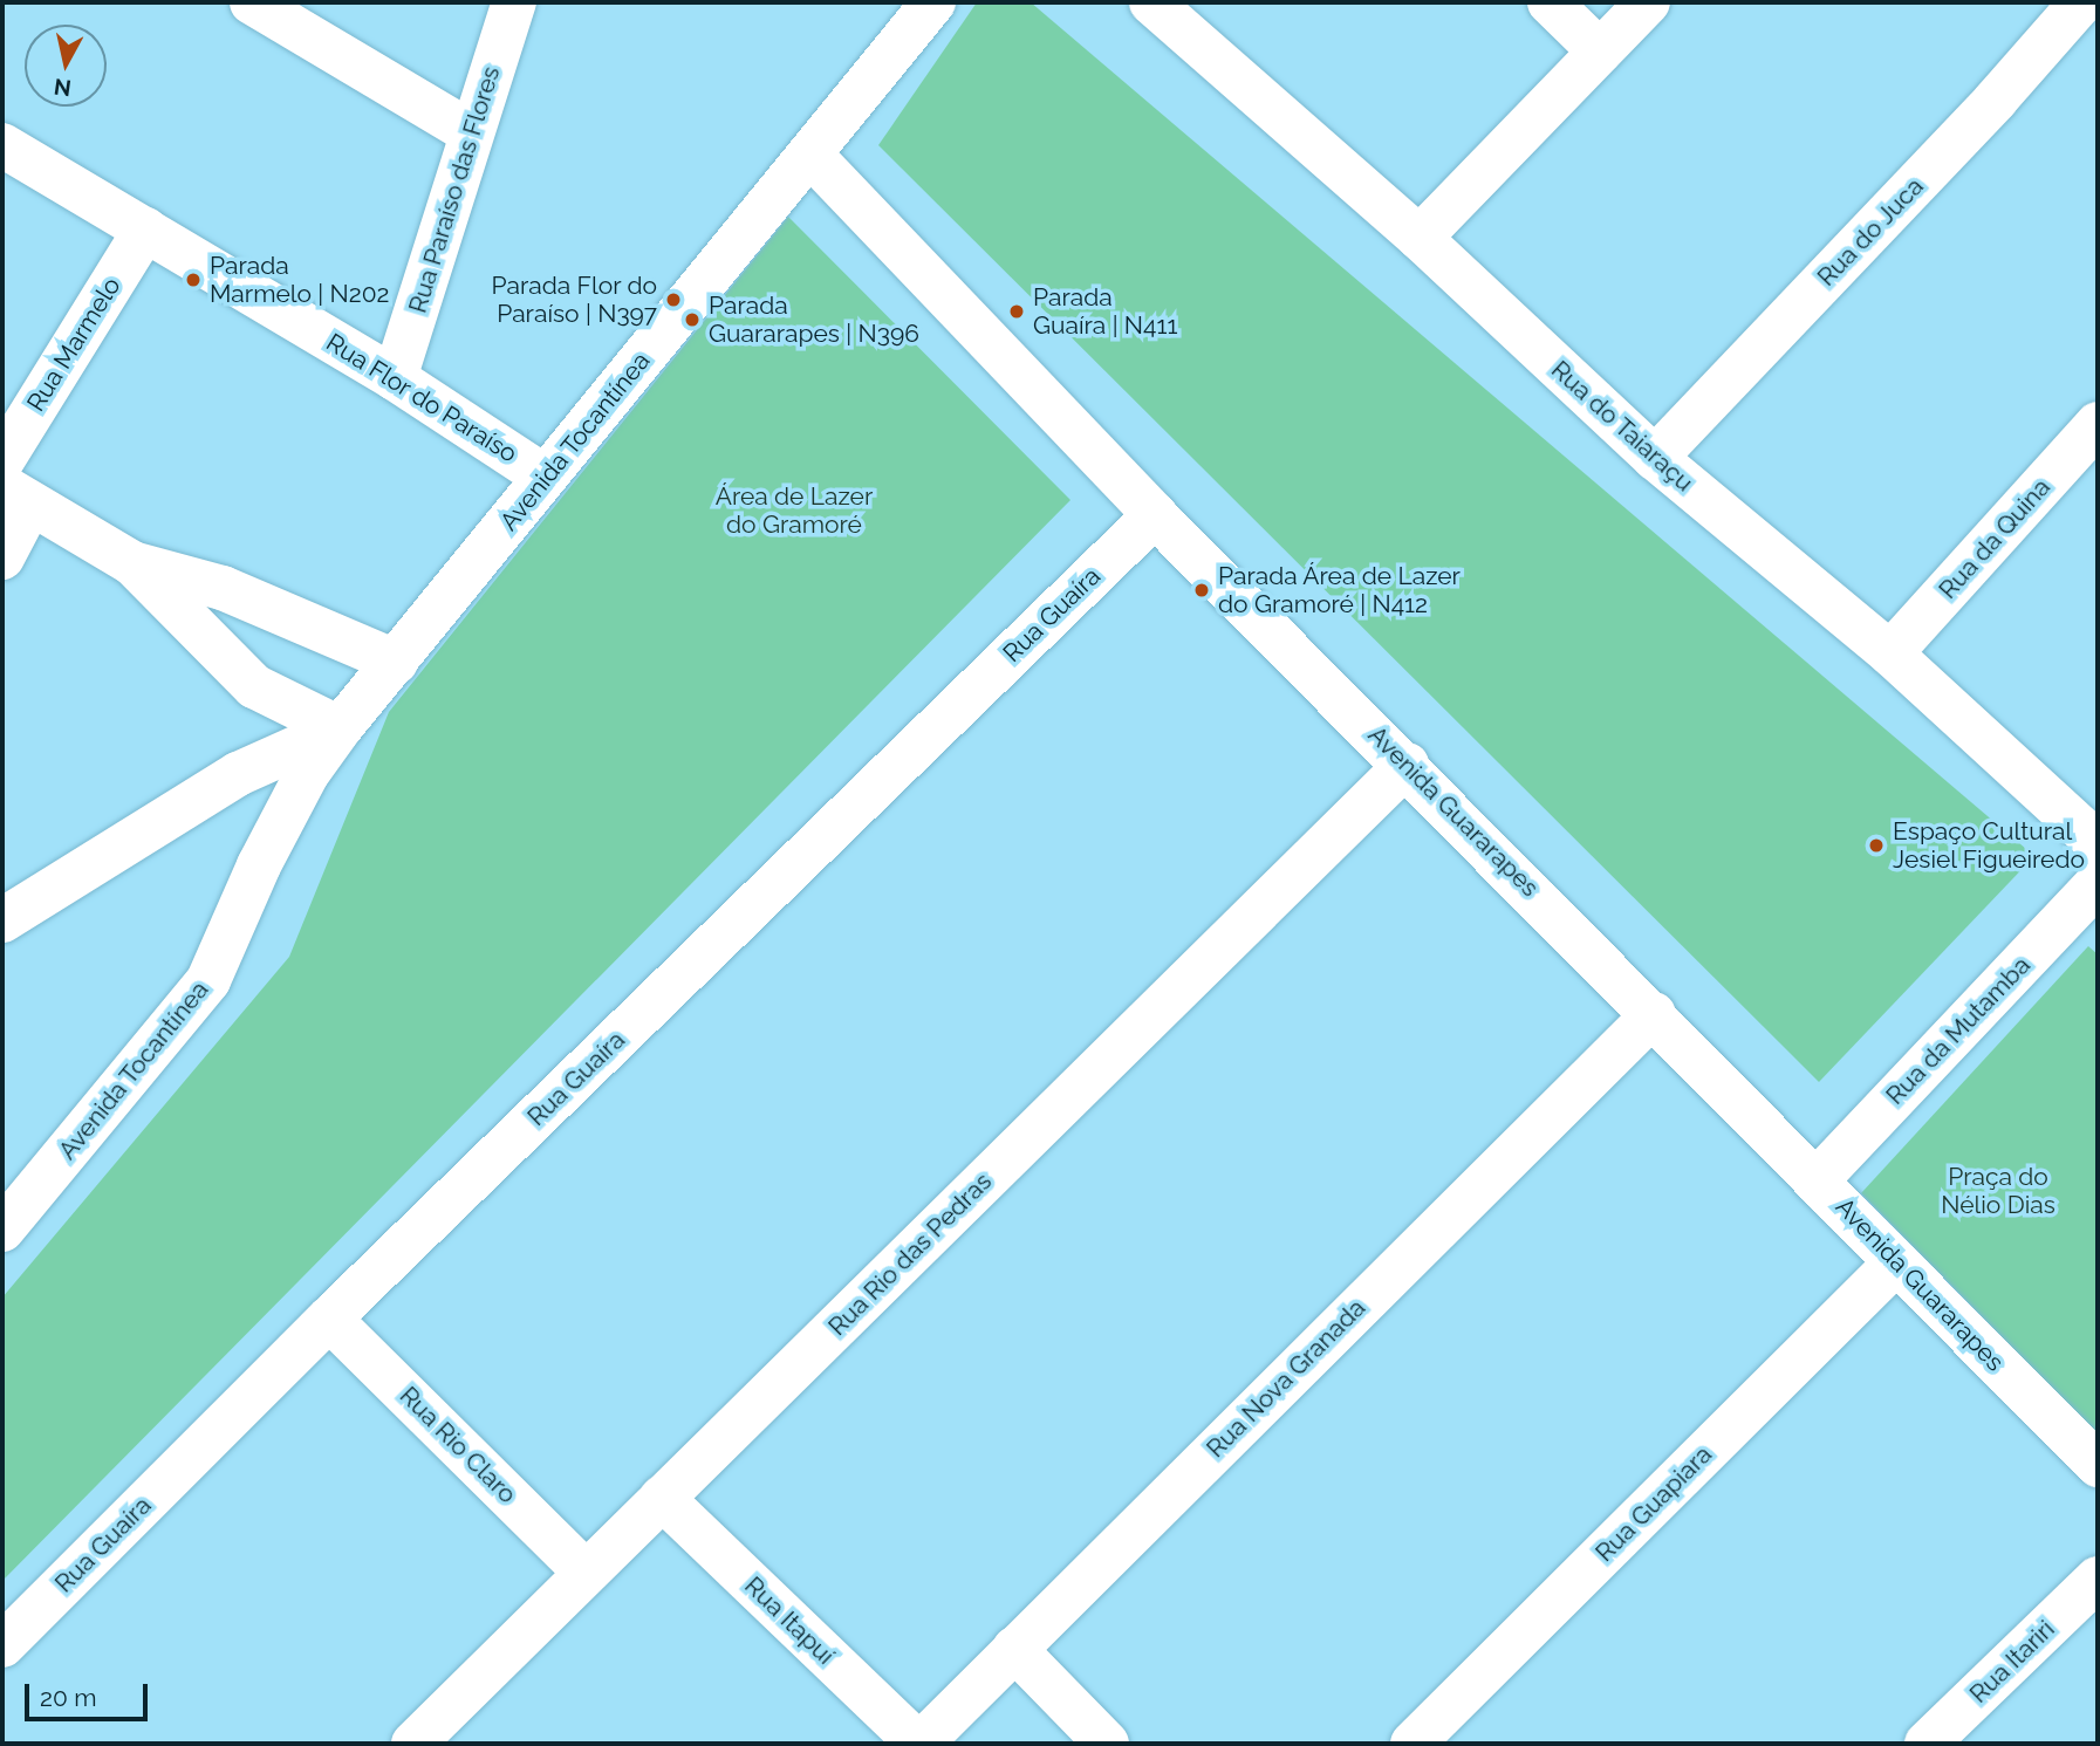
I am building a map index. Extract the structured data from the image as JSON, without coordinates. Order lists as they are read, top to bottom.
{
  "streets": {
    "street": [
      "Rua Paraíso das Flores",
      "Rua do Juca",
      "Rua Marmelo",
      "Rua Flor do Paraíso",
      "Rua do Taiaraçu",
      "Avenida Tocantínea",
      "Rua da Quina",
      "Rua Guaíra",
      "Avenida Guararapes",
      "Rua da Mutamba",
      "Rua Rio das Pedras",
      "Rua Nova Granada",
      "Rua Rio Claro",
      "Rua Guapiara",
      "Rua Itapuí",
      "Rua Itariri"
    ]
  },
  "crossings": [
    ["Rua Paraíso das Flores", "Rua Flor do Paraíso"],
    ["Rua do Juca", "Rua do Taiaraçu"],
    ["Rua Marmelo", "Rua Flor do Paraíso"],
    ["Rua Flor do Paraíso", "Avenida Tocantínea"],
    ["Rua do Taiaraçu", "Rua da Quina"],
    ["Avenida Tocantínea", "Avenida Guararapes"],
    ["Rua Guaíra", "Avenida Guararapes"],
    ["Rua Guaíra", "Rua Rio Claro"],
    ["Avenida Guararapes", "Rua da Mutamba"],
    ["Avenida Guararapes", "Rua Rio das Pedras"],
    ["Avenida Guararapes", "Rua Nova Granada"],
    ["Avenida Guararapes", "Rua Guapiara"],
    ["Rua Rio das Pedras", "Rua Rio Claro"],
    ["Rua Rio das Pedras", "Rua Itapuí"],
    ["Rua Nova Granada", "Rua Itapuí"]
  ],
  "parks": ["Área de Lazer do Gramoré", "Praça do Nélio Dias"],
  "places": [
    "Parada Marmelo | N202",
    "Parada Flor do Paraíso | N397",
    "Parada Guaíra | N411",
    "Parada Guararapes | N396",
    "Parada Área de Lazer do Gramoré | N412",
    "Espaço Cultural Jesiel Figueiredo"
  ],
  "scale_bar": "20 m",
  "north": "bottom"
}
